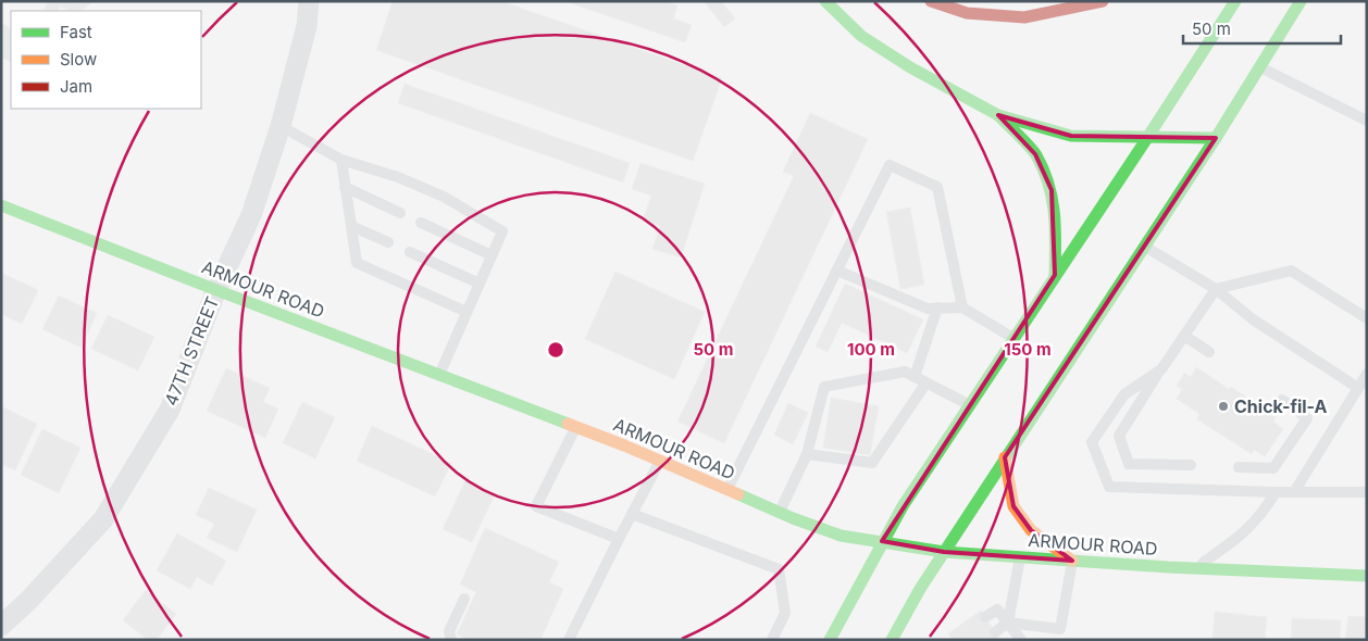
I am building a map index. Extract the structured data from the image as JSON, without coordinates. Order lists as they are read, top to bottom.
{
  "streets": {
    "main road": ["ARMOUR ROAD"],
    "street": ["47TH STREET"]
  },
  "crossings": [
    ["ARMOUR ROAD", "47TH STREET"]
  ],
  "places": ["Chick-fil-A"],
  "legend": ["Fast", "Slow", "Jam"],
  "scale_bar": "50 m",
  "rings": ["50 m", "100 m", "150 m"]
}
